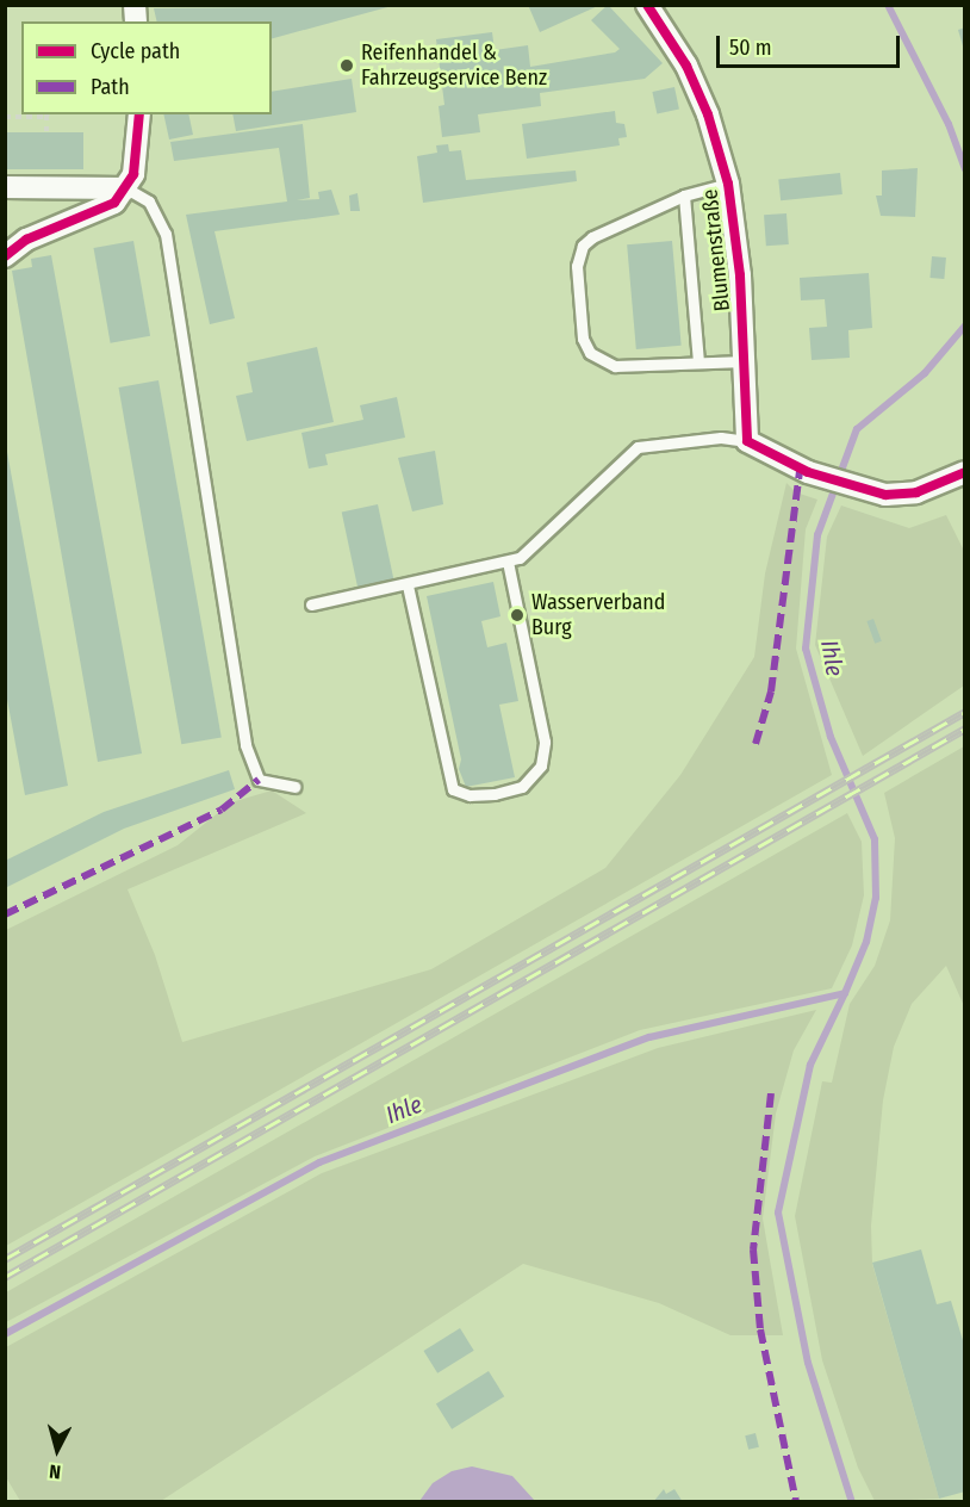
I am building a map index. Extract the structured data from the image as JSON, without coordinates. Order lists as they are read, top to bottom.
{
  "streets": {
    "street": ["Blumenstraße"]
  },
  "water": ["Ihle"],
  "places": ["Reifenhandel & Fahrzeugservice Benz", "Wasserverband Burg"],
  "legend": ["Cycle path", "Path"],
  "scale_bar": "50 m",
  "north": "bottom"
}
